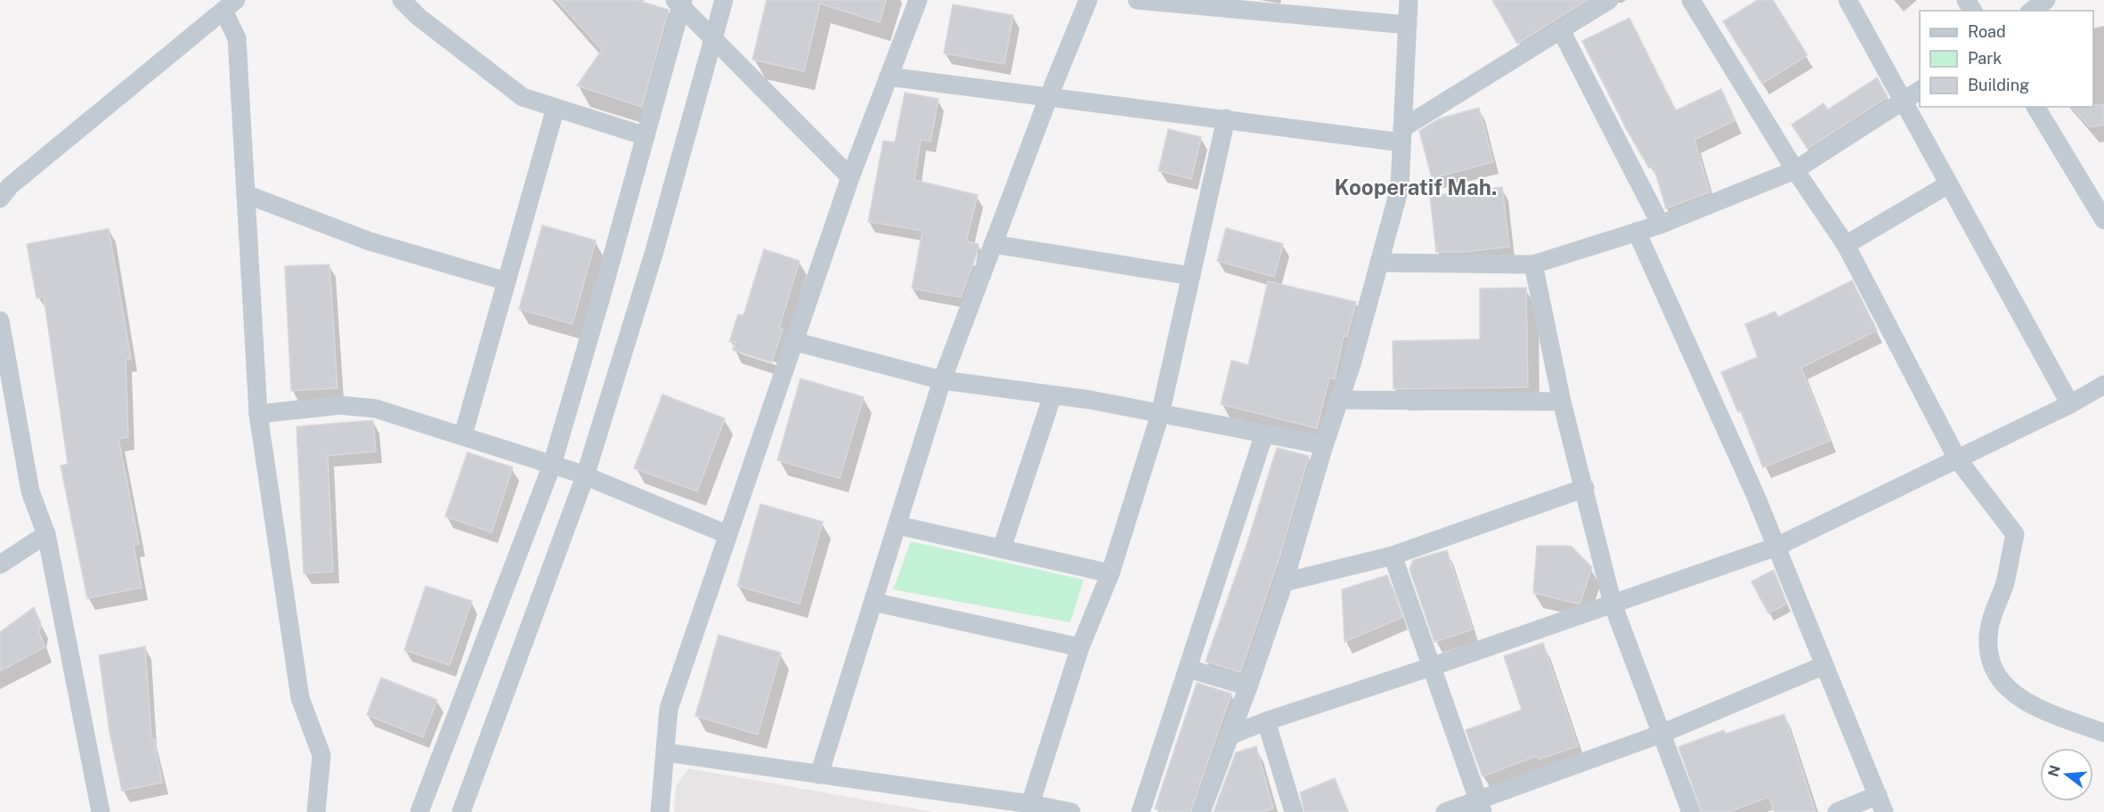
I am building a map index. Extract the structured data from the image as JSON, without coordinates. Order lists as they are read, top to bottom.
{
  "districts": ["Kooperatif Mah."],
  "legend": ["Road", "Park", "Building"],
  "north": "left"
}
